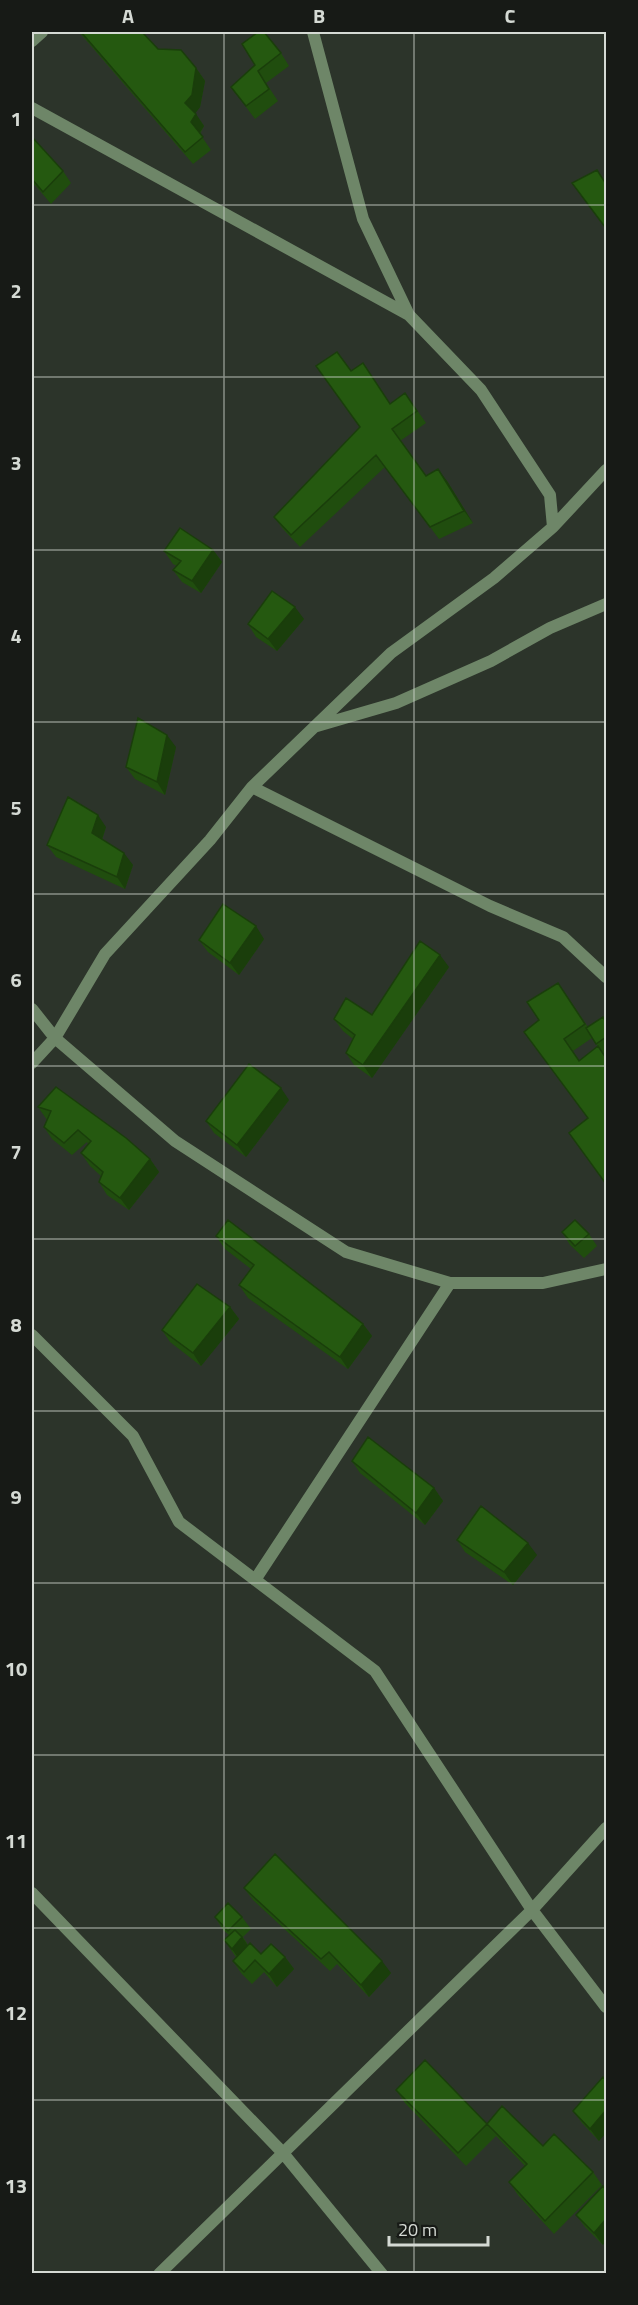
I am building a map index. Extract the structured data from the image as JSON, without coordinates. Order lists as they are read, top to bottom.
{
  "scale_bar": "20 m",
  "grid": {
    "columns": ["A", "B", "C"],
    "rows": [
      "1",
      "2",
      "3",
      "4",
      "5",
      "6",
      "7",
      "8",
      "9",
      "10",
      "11",
      "12",
      "13"
    ]
  }
}
